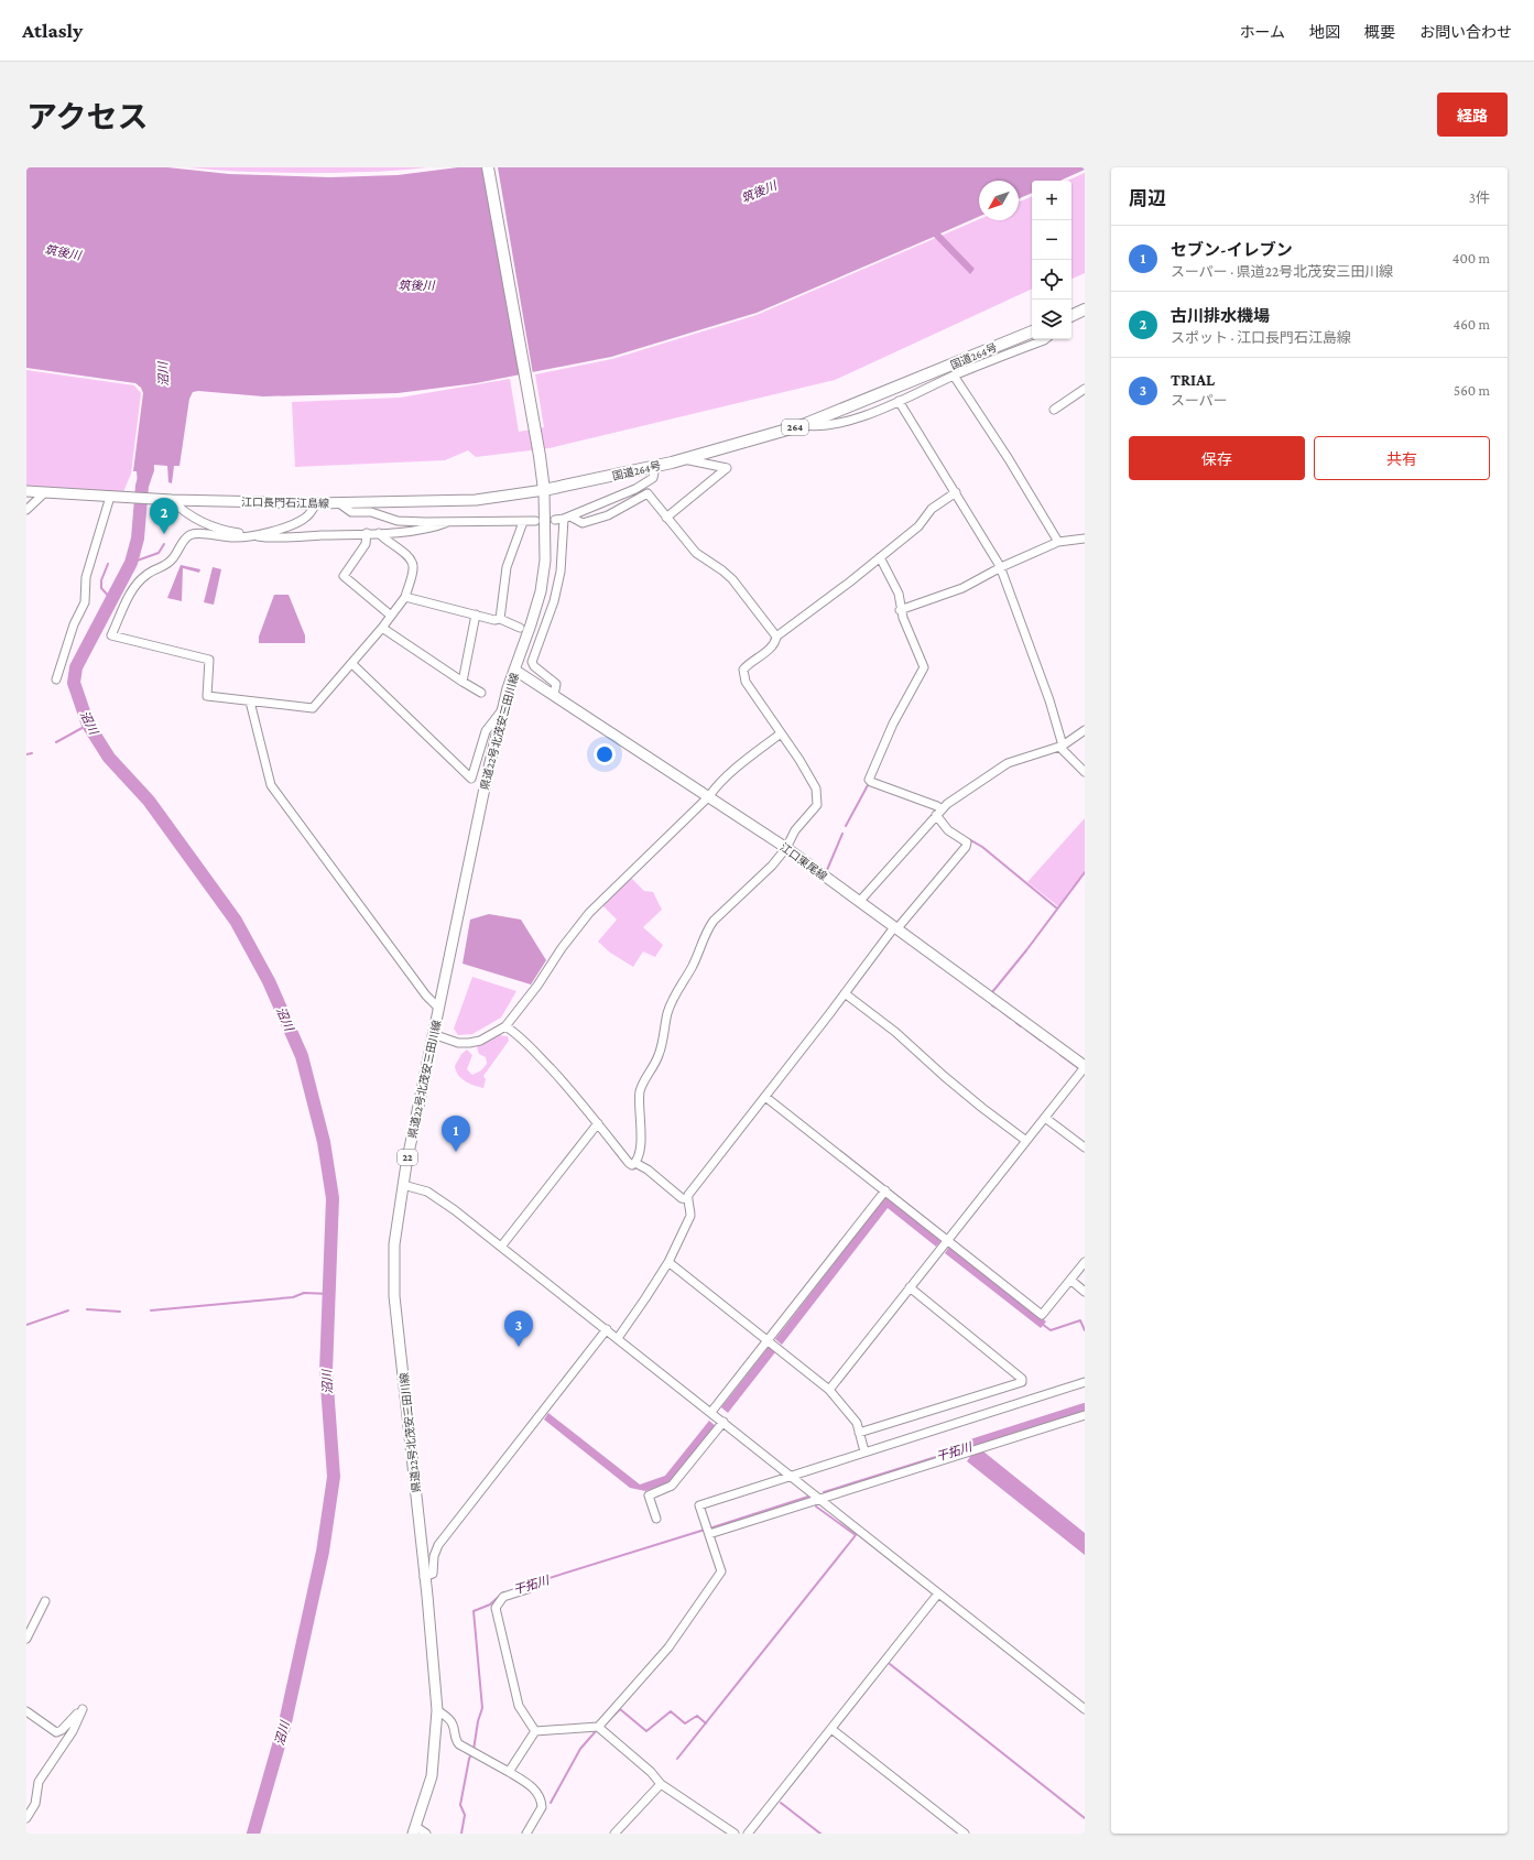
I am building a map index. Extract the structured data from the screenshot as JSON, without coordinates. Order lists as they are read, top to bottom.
{
  "streets": {
    "highway": ["国道264号", "264"],
    "main road": [
      "江口長門石江島線",
      "県道22号北茂安三田川線",
      "江口東尾線",
      "22"
    ]
  },
  "crossings": [
    ["国道264号", "江口長門石江島線"],
    ["国道264号", "県道22号北茂安三田川線"],
    ["江口長門石江島線", "県道22号北茂安三田川線"],
    ["県道22号北茂安三田川線", "江口東尾線"]
  ],
  "water": ["筑後川", "沼川", "干拓川"],
  "north": "bottom left",
  "page": {
    "header": "Atlasly",
    "nav": [
      "ホーム",
      "地図",
      "概要",
      "お問い合わせ"
    ],
    "title": "アクセス",
    "buttons": [
      "経路",
      ["保存", "共有"]
    ],
    "heading": ["周辺", "3件"],
    "map_buttons": ["+", "−"],
    "list": [
      {
        "mark": "1",
        "name": "セブン-イレブン",
        "note": "スーパー · 県道22号北茂安三田川線",
        "value": "400 m"
      },
      {
        "mark": "2",
        "name": "古川排水機場",
        "note": "スポット · 江口長門石江島線",
        "value": "460 m"
      },
      {
        "mark": "3",
        "name": "TRIAL",
        "note": "スーパー",
        "value": "560 m"
      }
    ],
    "pins": ["2", "1", "3"]
  }
}
